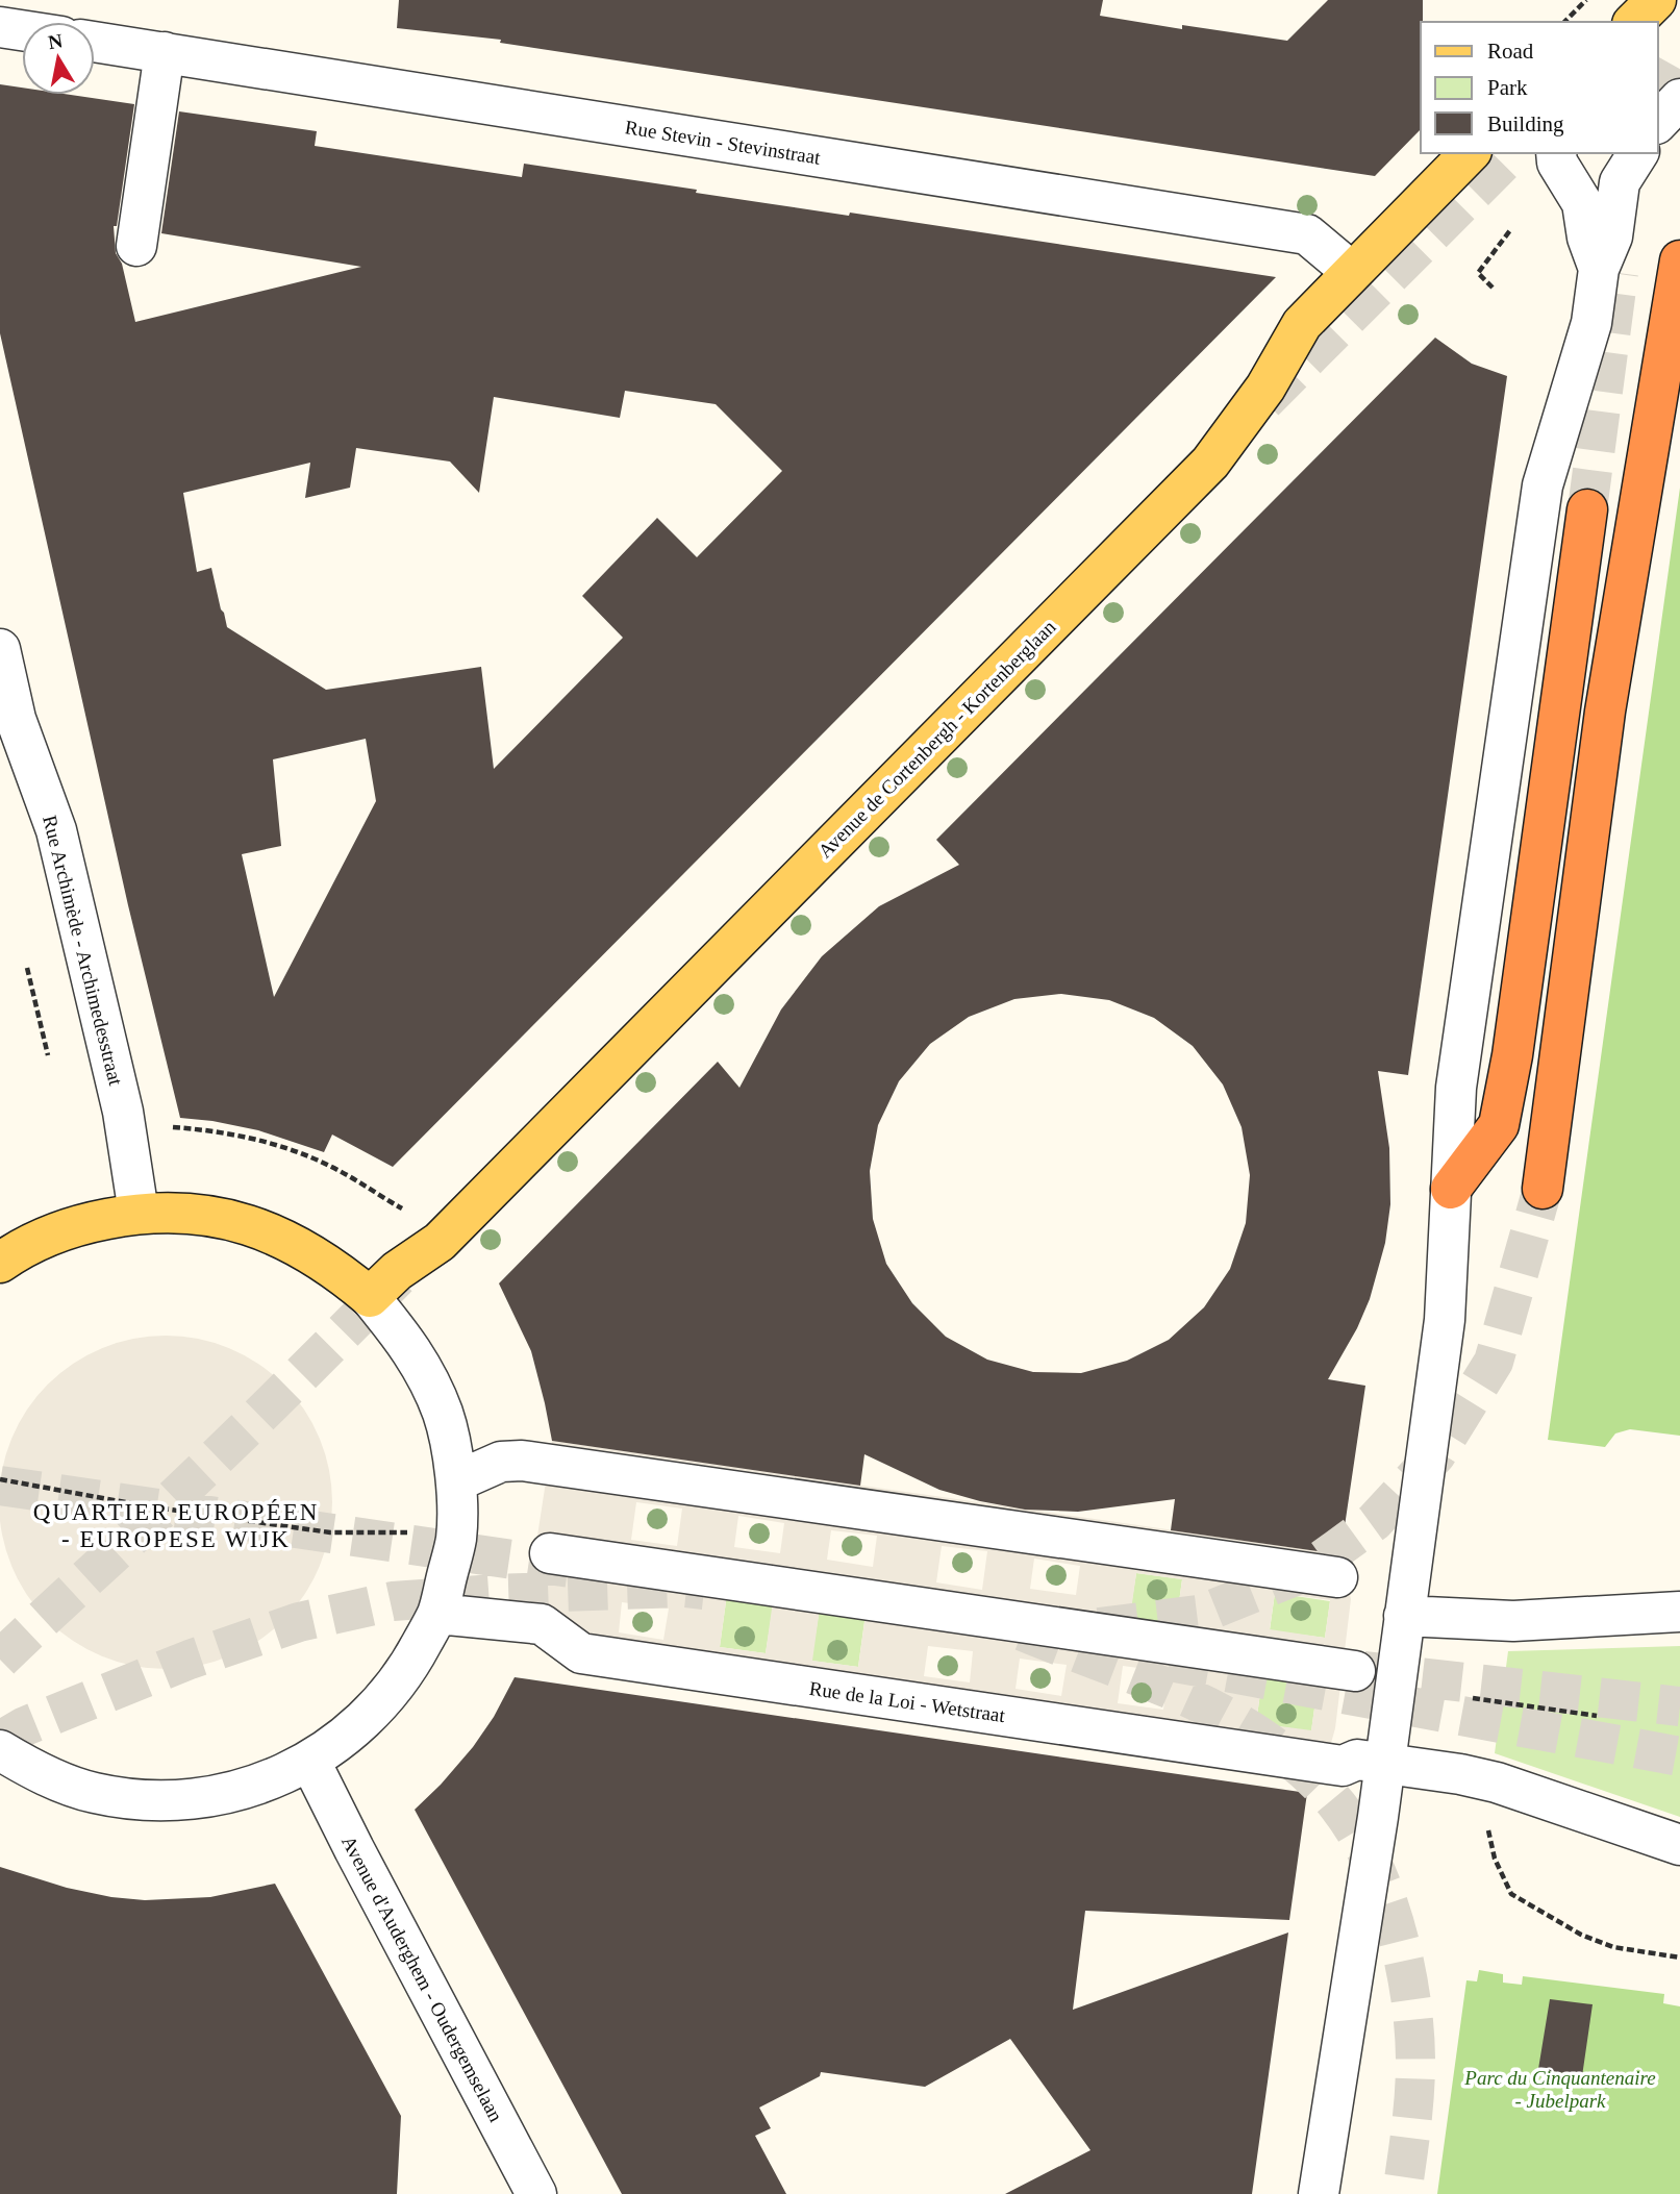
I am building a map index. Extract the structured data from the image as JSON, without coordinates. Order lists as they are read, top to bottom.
{
  "streets": {
    "main road": ["Avenue de Cortenbergh - Kortenberglaan"],
    "street": [
      "Rue Stevin - Stevinstraat",
      "Rue Archimède - Archimedesstraat",
      "Rue de la Loi - Wetstraat",
      "Avenue d'Auderghem - Oudergemselaan"
    ]
  },
  "crossings": [
    ["Rue Stevin - Stevinstraat", "Avenue de Cortenbergh - Kortenberglaan"]
  ],
  "districts": ["QUARTIER EUROPÉEN - EUROPESE WIJK"],
  "parks": ["Parc du Cinquantenaire - Jubelpark"],
  "legend": ["Road", "Park", "Building"],
  "north": "top"
}
